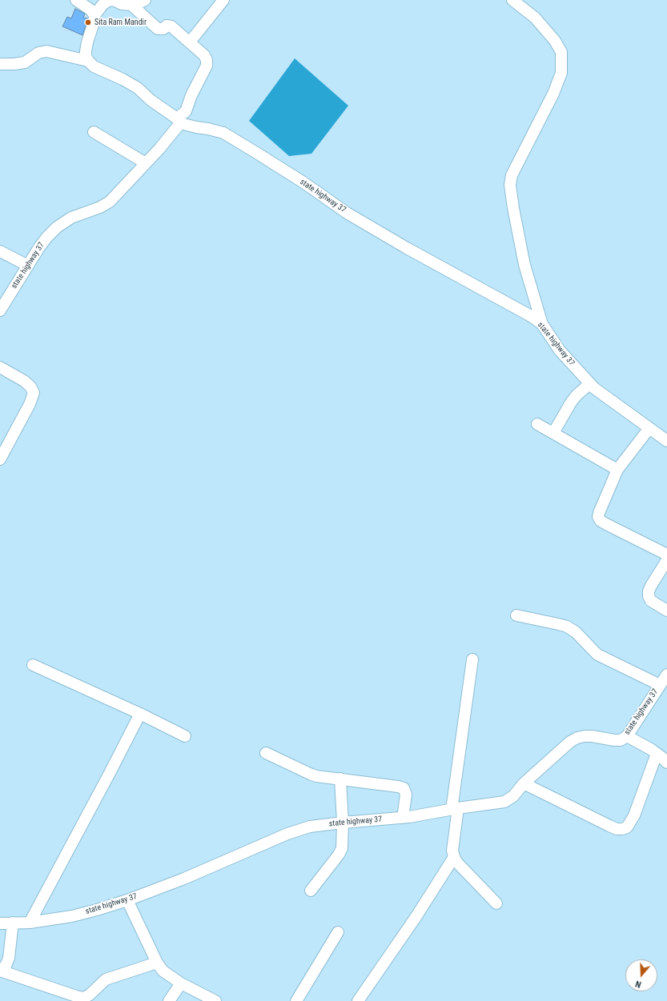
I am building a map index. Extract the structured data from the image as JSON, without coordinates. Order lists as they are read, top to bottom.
{
  "streets": {
    "street": ["state highway 37"]
  },
  "places": ["Sita Ram Mandir"],
  "north": "bottom"
}
